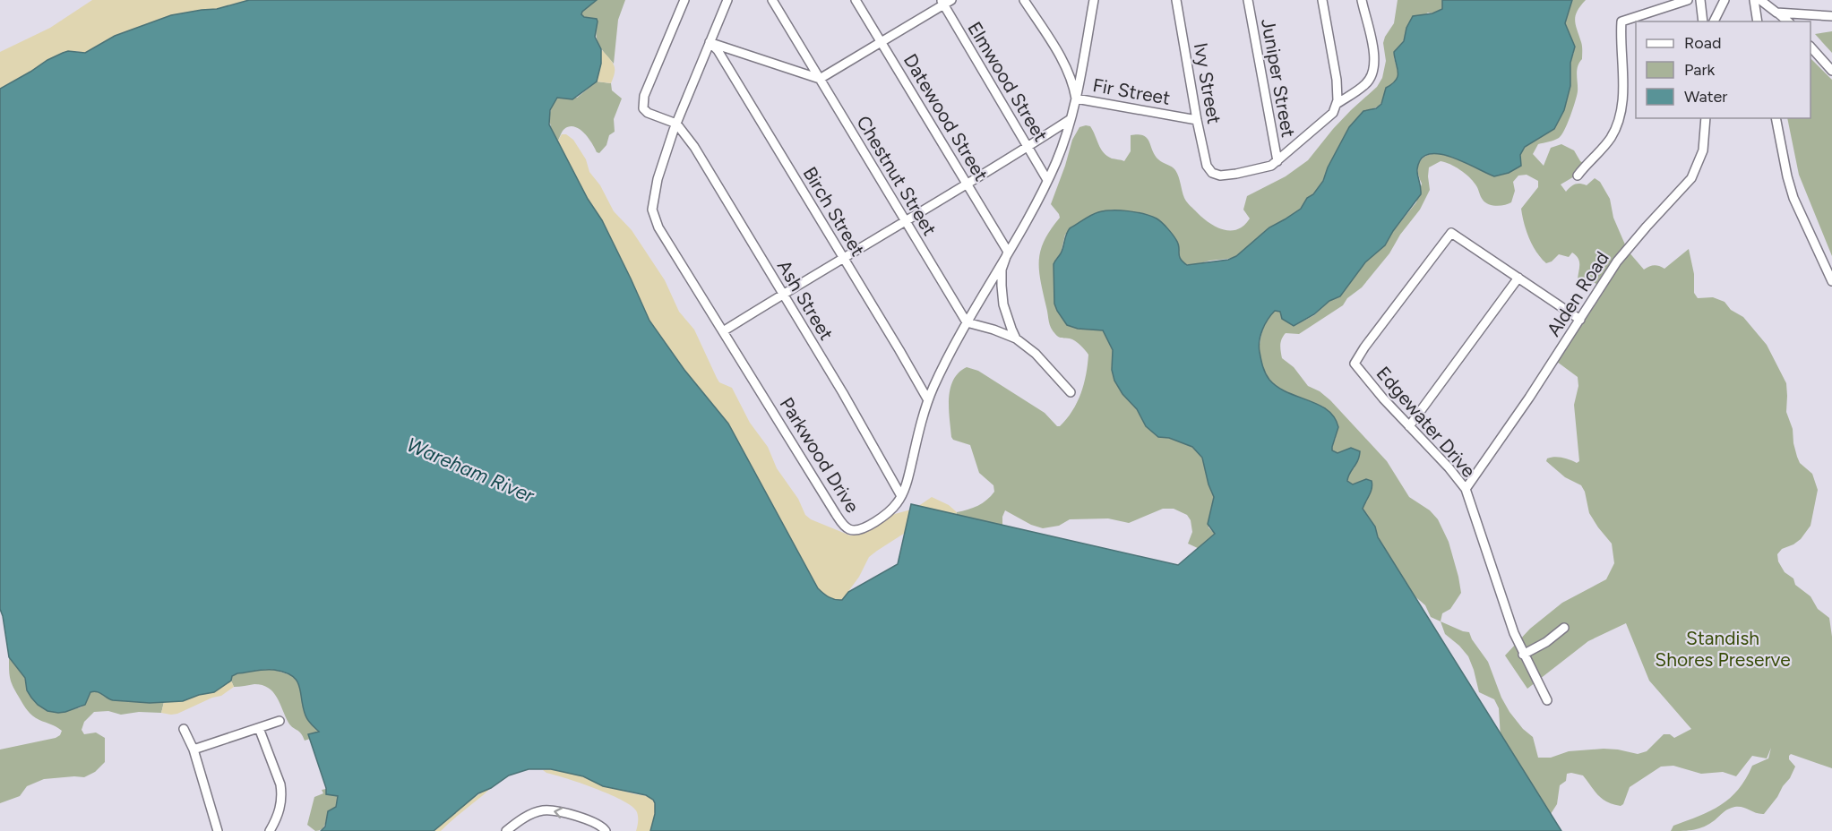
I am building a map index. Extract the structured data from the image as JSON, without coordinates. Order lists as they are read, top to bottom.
{
  "streets": {
    "street": [
      "Juniper Street",
      "Elmwood Street",
      "Ivy Street",
      "Fir Street",
      "Datewood Street",
      "Chestnut Street",
      "Birch Street",
      "Alden Road",
      "Ash Street",
      "Edgewater Drive",
      "Parkwood Drive"
    ]
  },
  "crossings": [
    ["Juniper Street", "Ivy Street"],
    ["Elmwood Street", "Parkwood Drive"],
    ["Ivy Street", "Fir Street"],
    ["Fir Street", "Parkwood Drive"],
    ["Datewood Street", "Parkwood Drive"],
    ["Chestnut Street", "Parkwood Drive"],
    ["Birch Street", "Parkwood Drive"],
    ["Alden Road", "Edgewater Drive"],
    ["Ash Street", "Parkwood Drive"]
  ],
  "water": ["Wareham River"],
  "parks": ["Standish Shores Preserve"],
  "legend": ["Road", "Park", "Water"]
}
